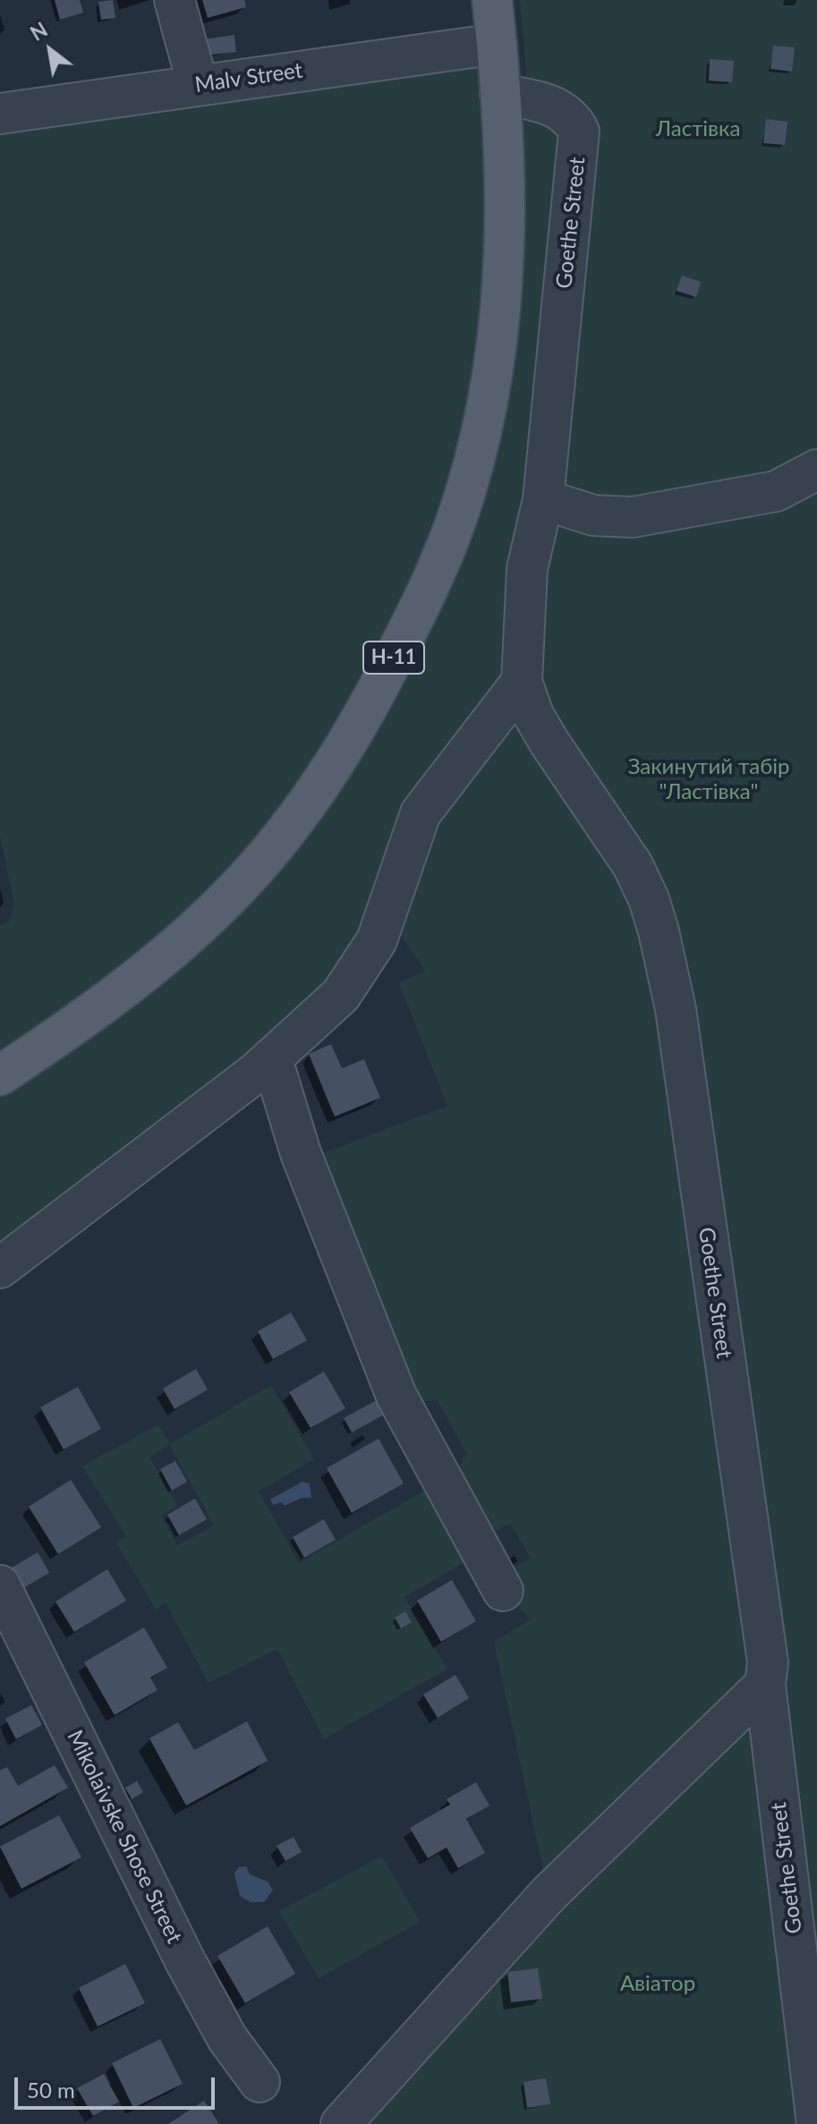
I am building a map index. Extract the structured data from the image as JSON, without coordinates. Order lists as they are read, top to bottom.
{
  "streets": {
    "main road": ["Н-11"],
    "street": ["Malv Street", "Goethe Street", "Mikolaivske Shose Street"]
  },
  "crossings": [
    ["Malv Street", "Н-11"],
    ["Goethe Street", "Н-11"]
  ],
  "parks": ["Ластівка", "Закинутий табір \"Ластівка\"", "Авіатор"],
  "scale_bar": "50 m",
  "north": "top left"
}
